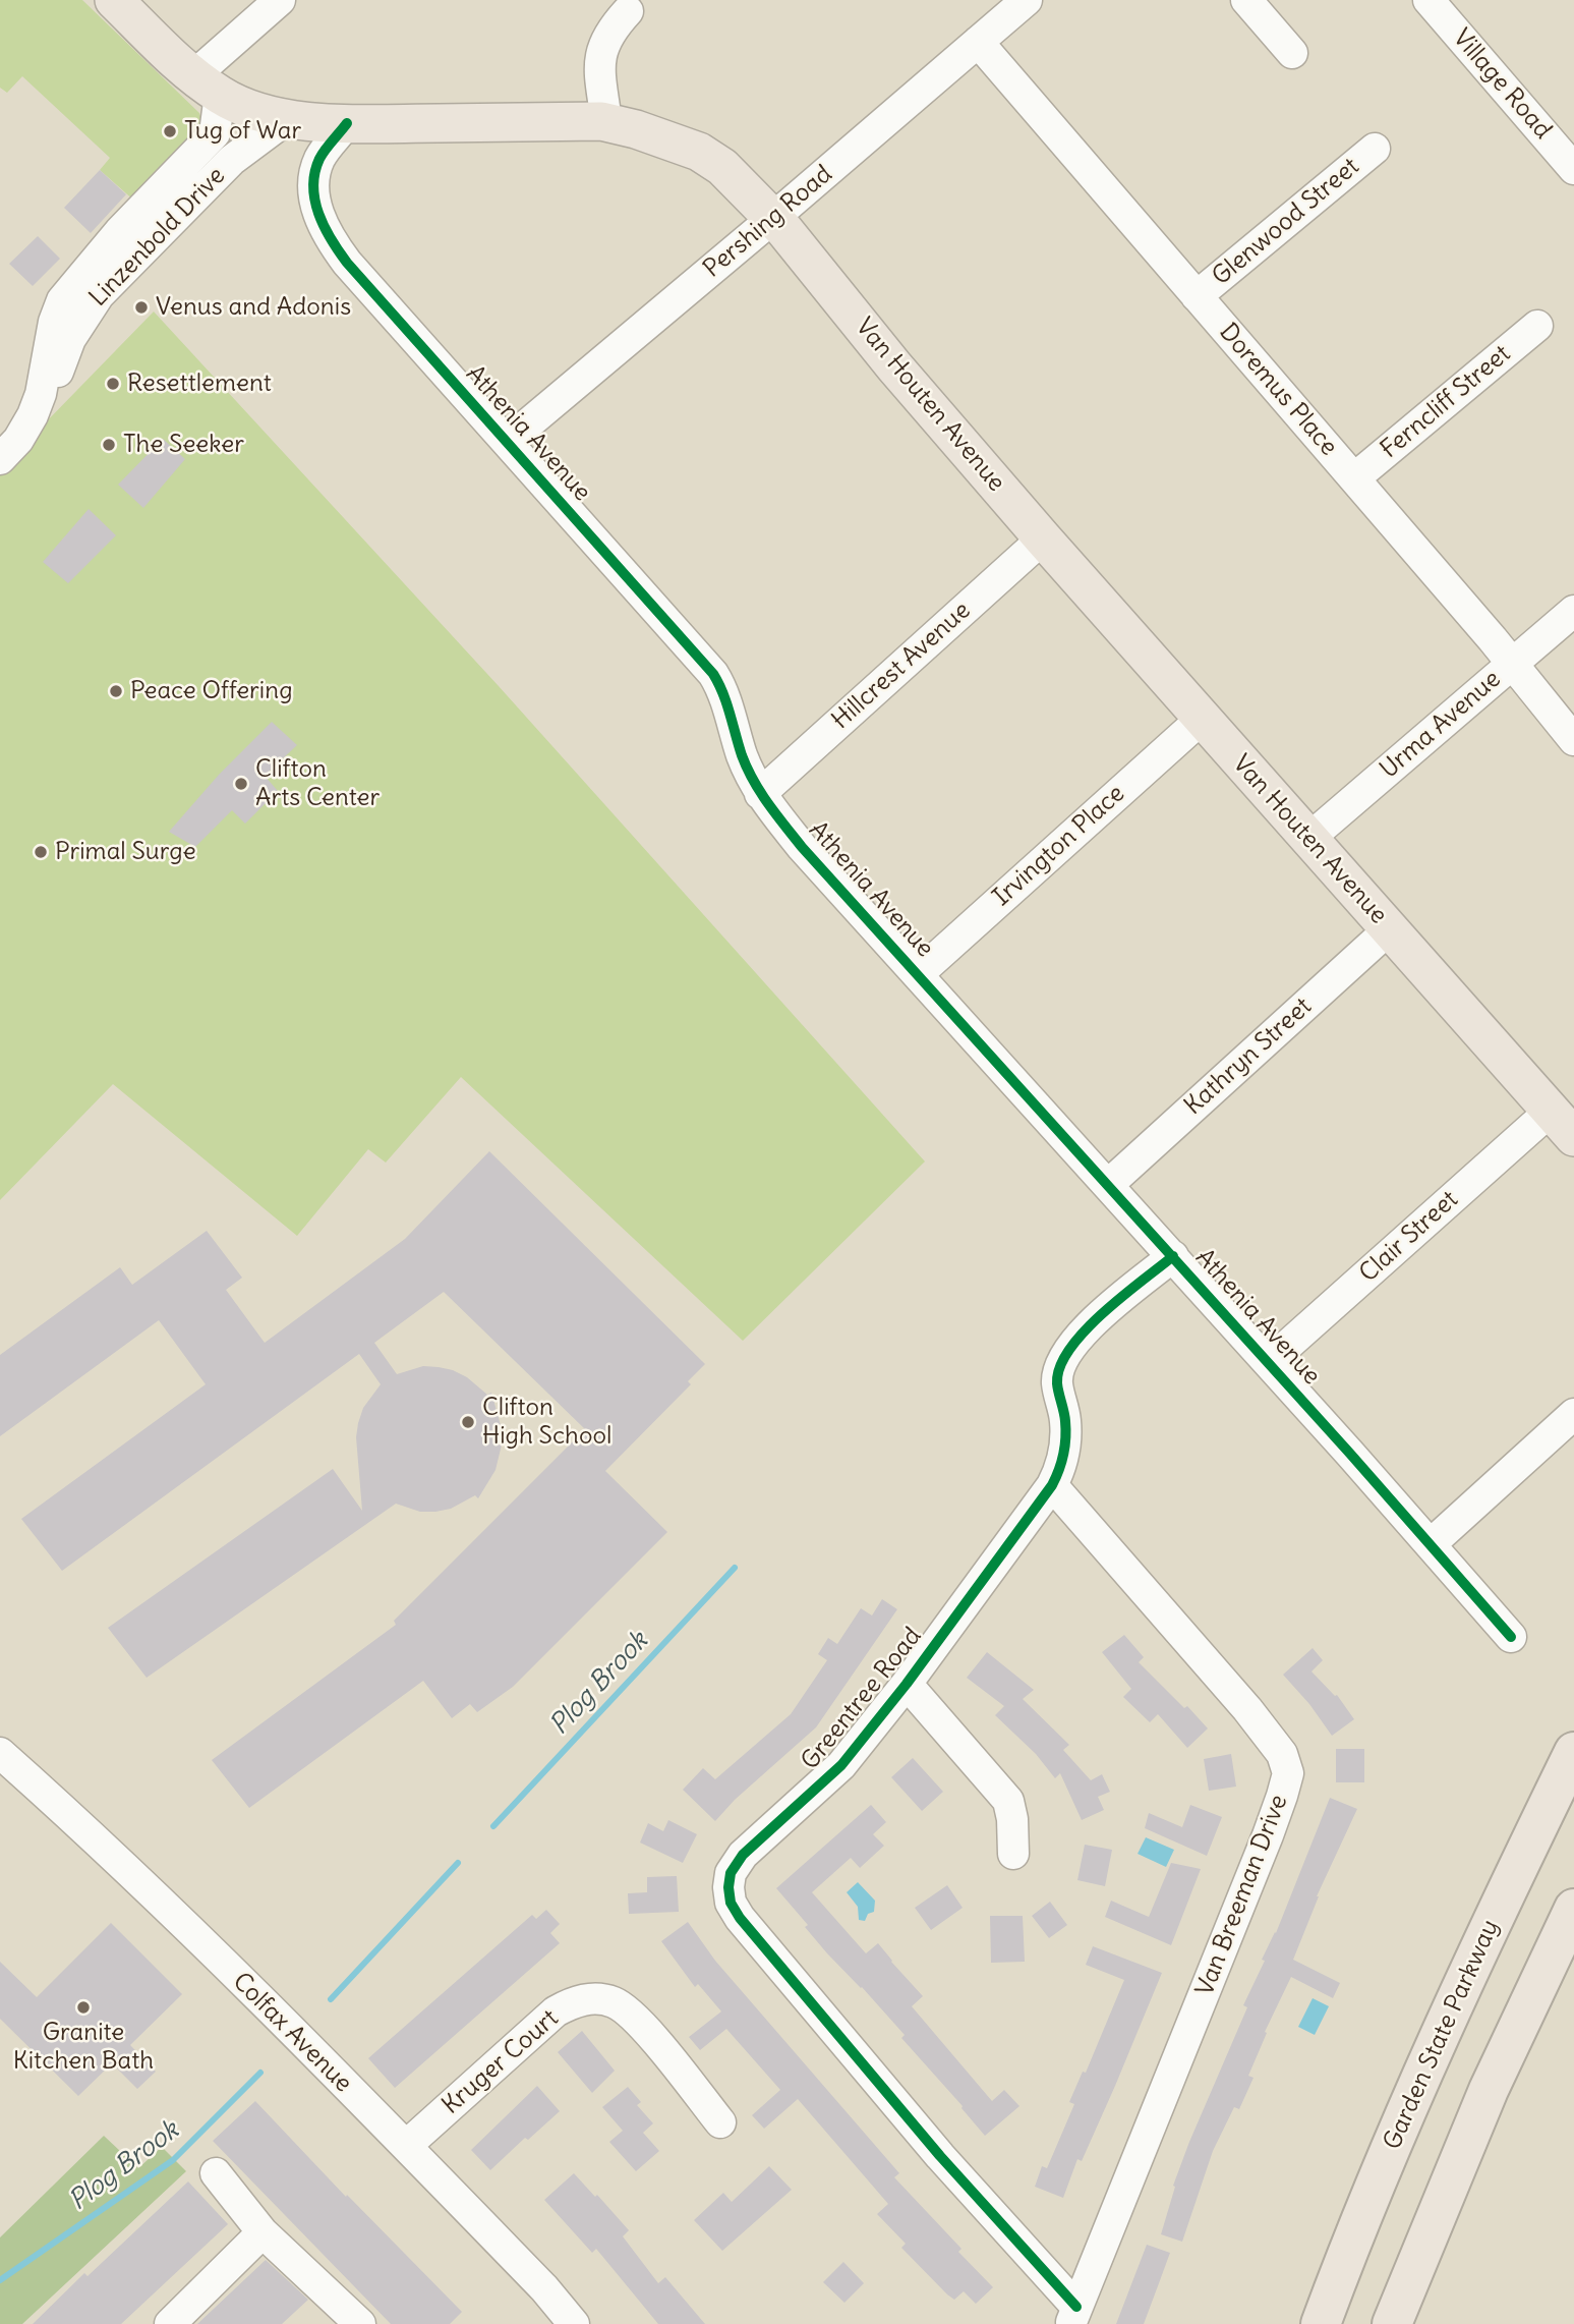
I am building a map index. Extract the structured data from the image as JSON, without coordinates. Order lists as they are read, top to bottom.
{
  "streets": {
    "highway": ["Garden State Parkway"],
    "main road": ["Van Houten Avenue"],
    "street": [
      "Village Road",
      "Pershing Road",
      "Glenwood Street",
      "Linzenbold Drive",
      "Doremus Place",
      "Ferncliff Street",
      "Athenia Avenue",
      "Hillcrest Avenue",
      "Urma Avenue",
      "Irvington Place",
      "Kathryn Street",
      "Clair Street",
      "Greentree Road",
      "Van Breeman Drive",
      "Colfax Avenue",
      "Kruger Court"
    ]
  },
  "crossings": [
    ["Pershing Road", "Doremus Place"],
    ["Pershing Road", "Van Houten Avenue"],
    ["Pershing Road", "Athenia Avenue"],
    ["Glenwood Street", "Doremus Place"],
    ["Linzenbold Drive", "Van Houten Avenue"],
    ["Doremus Place", "Ferncliff Street"],
    ["Doremus Place", "Urma Avenue"],
    ["Van Houten Avenue", "Athenia Avenue"],
    ["Van Houten Avenue", "Hillcrest Avenue"],
    ["Van Houten Avenue", "Urma Avenue"],
    ["Van Houten Avenue", "Irvington Place"],
    ["Van Houten Avenue", "Kathryn Street"],
    ["Van Houten Avenue", "Clair Street"],
    ["Athenia Avenue", "Hillcrest Avenue"],
    ["Athenia Avenue", "Irvington Place"],
    ["Athenia Avenue", "Kathryn Street"],
    ["Athenia Avenue", "Clair Street"],
    ["Athenia Avenue", "Greentree Road"],
    ["Greentree Road", "Van Breeman Drive"],
    ["Colfax Avenue", "Kruger Court"]
  ],
  "water": ["Plog Brook"],
  "places": [
    "Tug of War",
    "Venus and Adonis",
    "Resettlement",
    "The Seeker",
    "Peace Offering",
    "Clifton Arts Center",
    "Primal Surge",
    "Clifton High School",
    "Granite Kitchen Bath"
  ]
}
